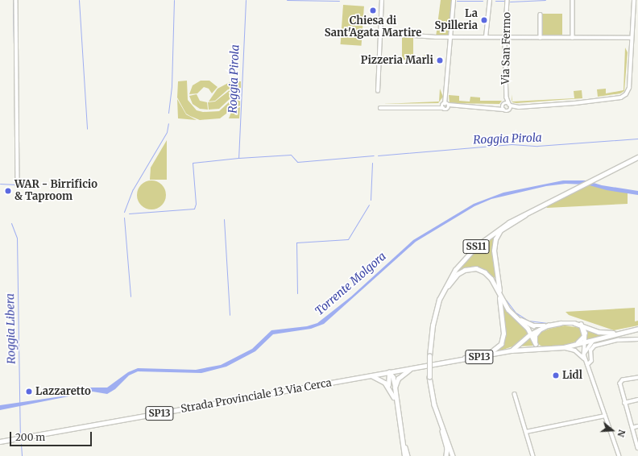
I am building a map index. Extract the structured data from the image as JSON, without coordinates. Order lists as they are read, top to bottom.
{
  "streets": {
    "main road": ["SS11", "SP13", "Strada Provinciale 13 Via Cerca"],
    "street": ["Via San Fermo"]
  },
  "water": ["Roggia Pirola", "Torrente Molgora", "Roggia Libera"],
  "places": [
    "Chiesa di Sant'Agata Martire",
    "La Spilleria",
    "Pizzeria Marli",
    "WAR - Birrificio & Taproom",
    "Lidl",
    "Lazzaretto"
  ],
  "scale_bar": "200 m",
  "north": "right"
}
